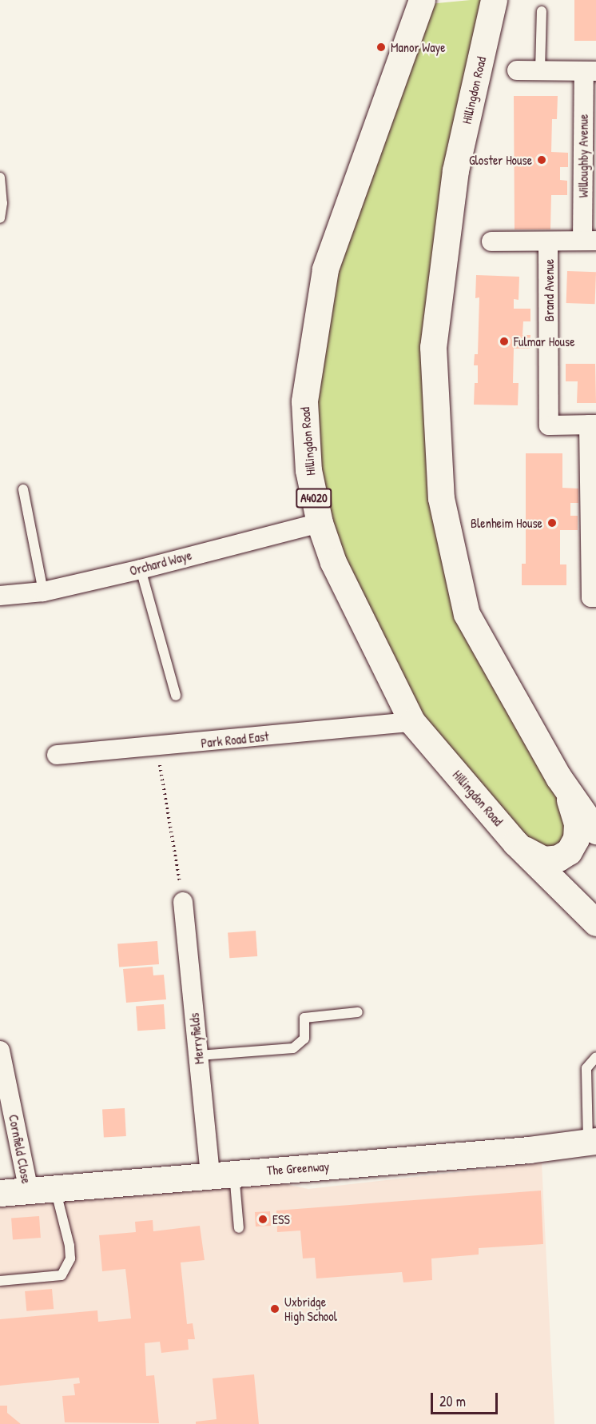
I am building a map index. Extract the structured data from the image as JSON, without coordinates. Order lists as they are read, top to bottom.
{
  "streets": {
    "main road": ["Hillingdon Road", "A4020", "The Greenway"],
    "street": [
      "Willoughby Avenue",
      "Brand Avenue",
      "Orchard Waye",
      "Park Road East",
      "Merryfields",
      "Cornfield Close"
    ]
  },
  "crossings": [
    ["Hillingdon Road", "A4020"],
    ["Hillingdon Road", "Orchard Waye"],
    ["Hillingdon Road", "Park Road East"],
    ["Willoughby Avenue", "Brand Avenue"],
    ["Merryfields", "The Greenway"],
    ["Cornfield Close", "The Greenway"]
  ],
  "places": [
    "Manor Waye",
    "Gloster House",
    "Fulmar House",
    "Blenheim House",
    "ESS",
    "Uxbridge High School"
  ],
  "scale_bar": "20 m"
}
